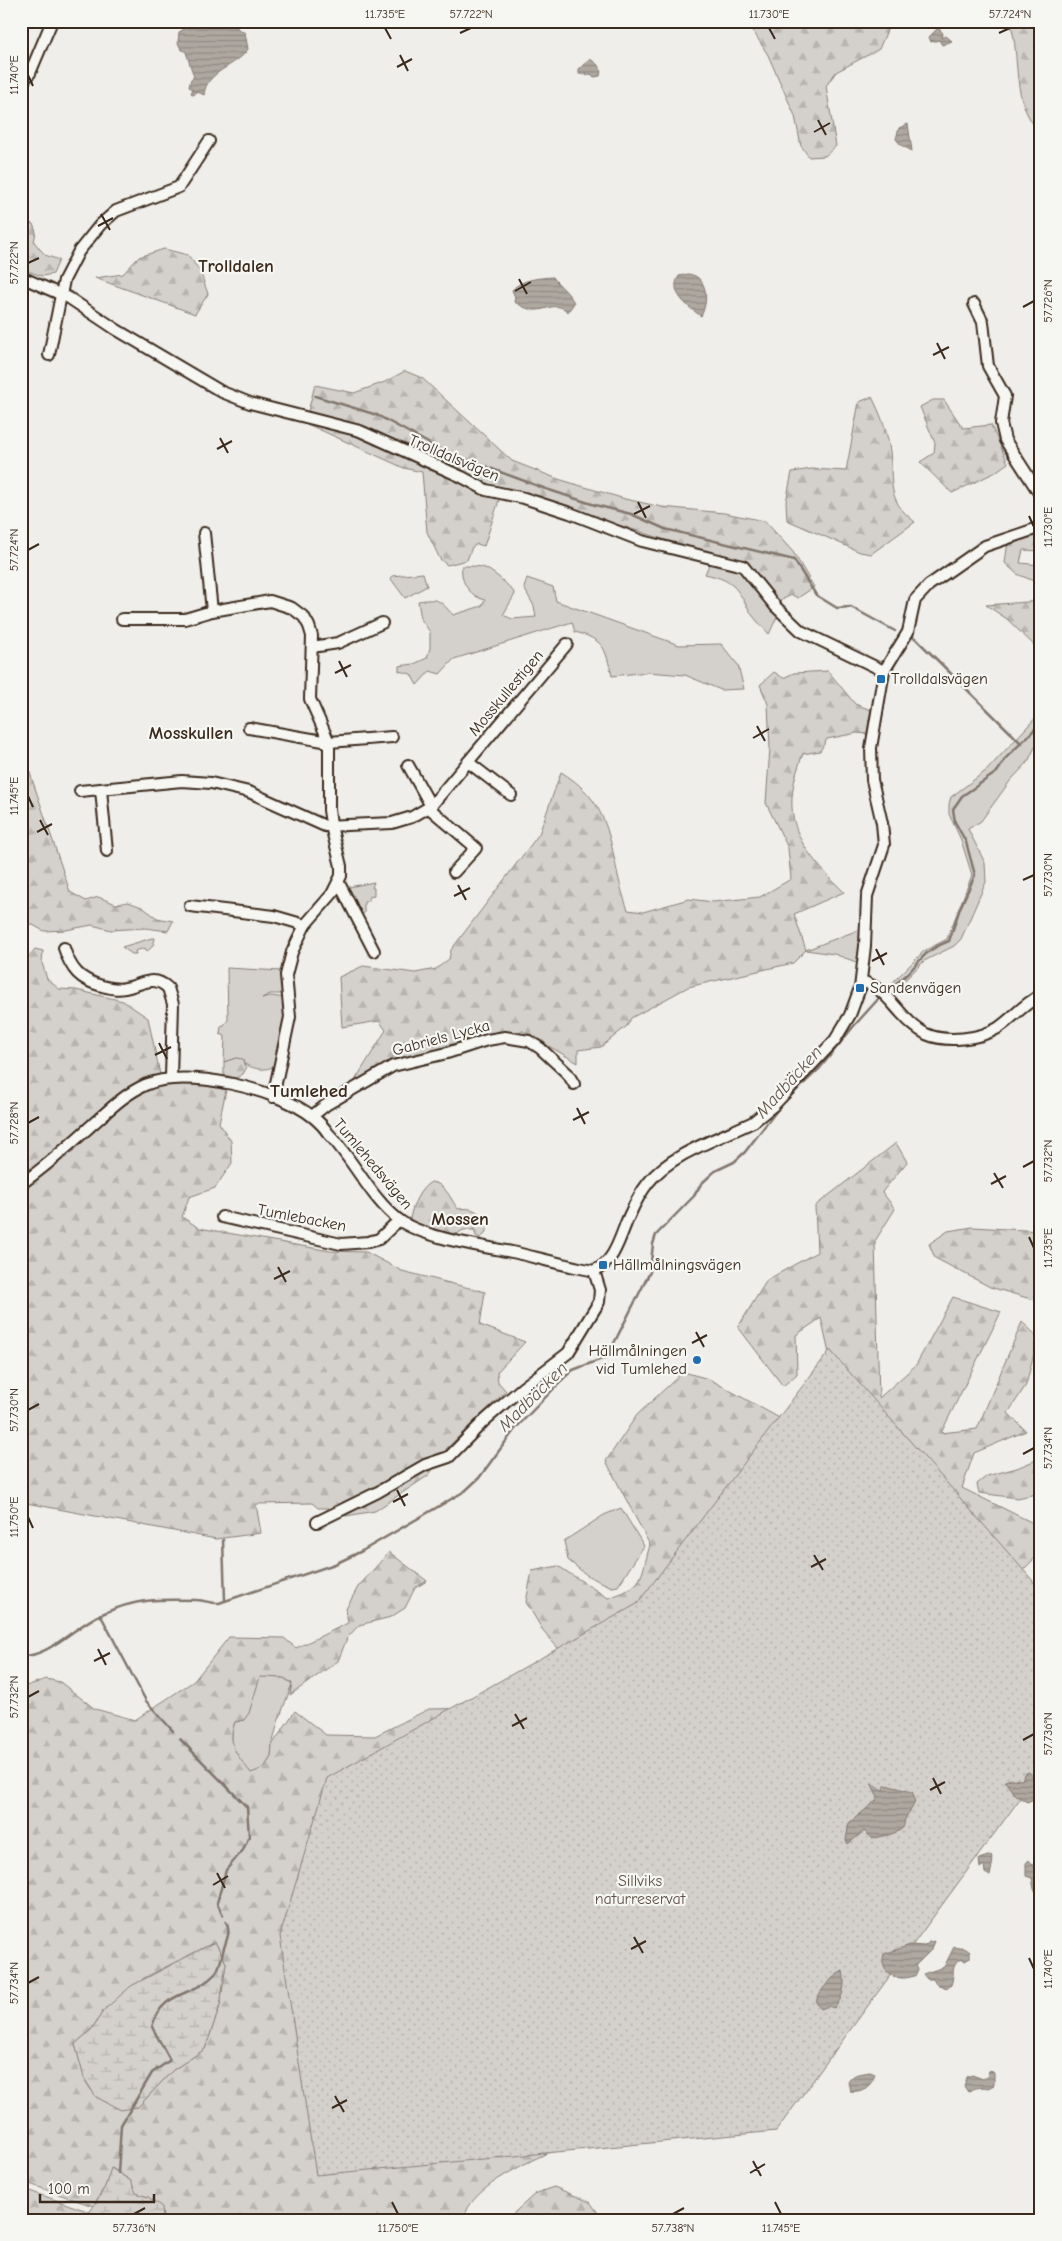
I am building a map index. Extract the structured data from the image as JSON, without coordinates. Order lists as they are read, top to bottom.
{
  "streets": {
    "street": [
      "Trolldalsvägen",
      "Mosskullestigen",
      "Gabriels Lycka",
      "Tumlehedsvägen",
      "Tumlebacken"
    ]
  },
  "crossings": [
    ["Gabriels Lycka", "Tumlehedsvägen"],
    ["Tumlehedsvägen", "Tumlebacken"]
  ],
  "districts": [
    "Trolldalen",
    "Mosskullen",
    "Tumlehed",
    "Mossen"
  ],
  "water": ["Madbäcken"],
  "parks": ["Sillviks naturreservat"],
  "places": {
    "transit": ["Trolldalsvägen", "Sandenvägen", "Hällmålningsvägen"],
    "other": ["Hällmålningen vid Tumlehed"]
  },
  "scale_bar": "100 m",
  "coordinates": [
    "11.735°E",
    "57.722°N",
    "11.730°E",
    "57.724°N",
    "11.740°E",
    "57.726°N",
    "11.745°E",
    "57.730°N",
    "57.728°N",
    "57.732°N",
    "57.734°N",
    "11.750°E",
    "57.736°N",
    "57.738°N"
  ]
}
